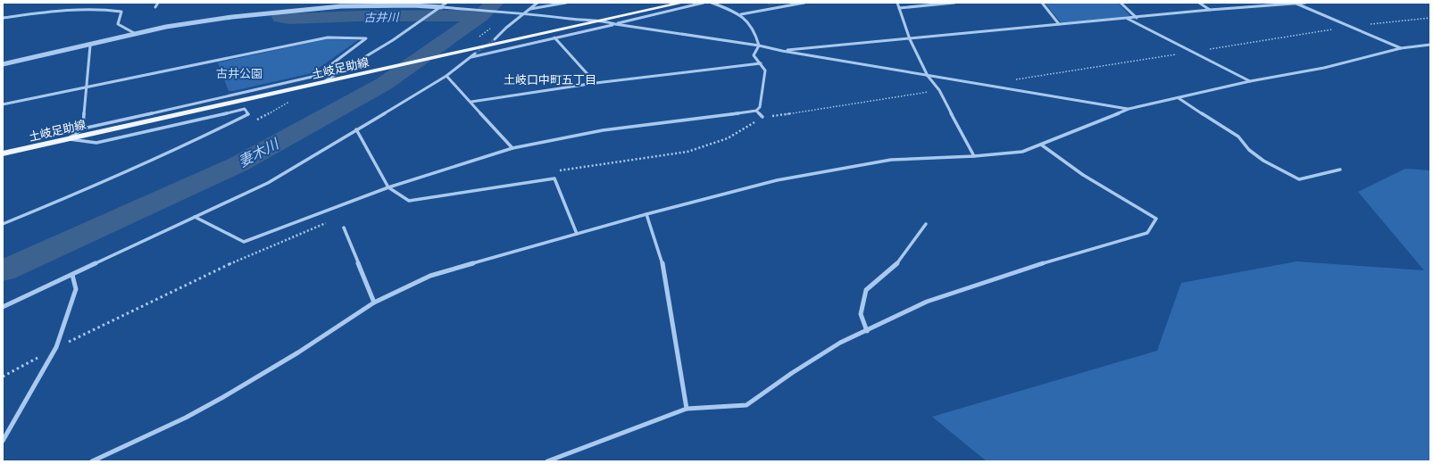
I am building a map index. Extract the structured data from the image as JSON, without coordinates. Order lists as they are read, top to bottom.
{
  "streets": {
    "main road": ["土岐足助線"]
  },
  "districts": ["土岐口中町五丁目"],
  "water": ["古井川", "妻木川"],
  "parks": ["古井公園"]
}
